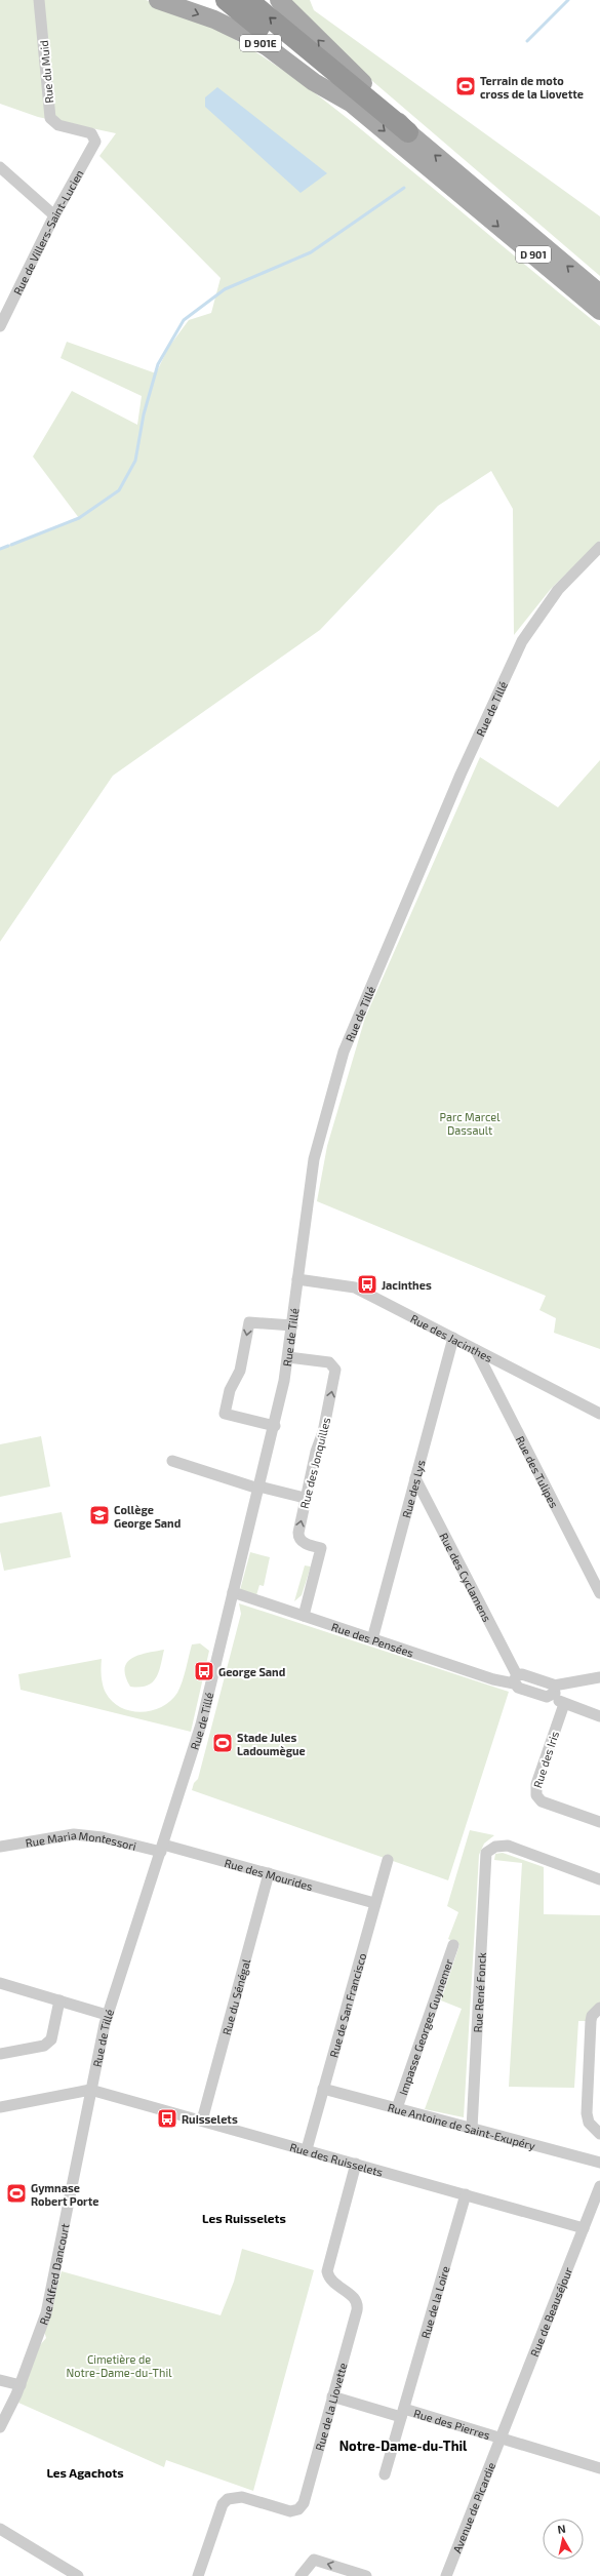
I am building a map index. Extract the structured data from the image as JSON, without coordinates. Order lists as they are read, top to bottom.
{
  "streets": {
    "highway": ["D 901"],
    "main road": ["D 901E"],
    "street": [
      "Rue du Muid",
      "Rue de Villers-Saint-Lucien",
      "Rue de Tillé",
      "Rue des Jacinthes",
      "Rue des Jonquilles",
      "Rue des Tulipes",
      "Rue des Lys",
      "Rue des Cyclamens",
      "Rue des Pensées",
      "Rue des Iris",
      "Rue Maria Montessori",
      "Rue des Mourides",
      "Rue René Fonck",
      "Rue du Sénégal",
      "Rue de San Francisco",
      "Impasse Georges Guynemer",
      "Rue Antoine de Saint-Exupéry",
      "Rue des Ruisselets",
      "Rue Alfred Dancourt",
      "Rue de la Loire",
      "Rue de Beauséjour",
      "Rue de la Liovette",
      "Rue des Pierres",
      "Avenue de Picardie"
    ]
  },
  "crossings": [
    ["D 901E", "D 901"],
    ["Rue du Muid", "Rue de Villers-Saint-Lucien"],
    ["Rue de Tillé", "Rue des Jacinthes"],
    ["Rue de Tillé", "Rue des Jonquilles"],
    ["Rue de Tillé", "Rue des Pensées"],
    ["Rue de Tillé", "Rue Maria Montessori"],
    ["Rue de Tillé", "Rue des Mourides"],
    ["Rue de Tillé", "Rue des Ruisselets"],
    ["Rue de Tillé", "Rue Alfred Dancourt"],
    ["Rue des Jacinthes", "Rue des Tulipes"],
    ["Rue des Jacinthes", "Rue des Lys"],
    ["Rue des Jonquilles", "Rue des Pensées"],
    ["Rue des Lys", "Rue des Cyclamens"],
    ["Rue des Lys", "Rue des Pensées"],
    ["Rue des Cyclamens", "Rue des Pensées"],
    ["Rue des Pensées", "Rue des Iris"],
    ["Rue Maria Montessori", "Rue des Mourides"],
    ["Rue des Mourides", "Rue du Sénégal"],
    ["Rue des Mourides", "Rue de San Francisco"],
    ["Rue René Fonck", "Rue Antoine de Saint-Exupéry"],
    ["Rue du Sénégal", "Rue des Ruisselets"],
    ["Rue de San Francisco", "Rue Antoine de Saint-Exupéry"],
    ["Rue de San Francisco", "Rue des Ruisselets"],
    ["Impasse Georges Guynemer", "Rue Antoine de Saint-Exupéry"],
    ["Rue des Ruisselets", "Rue Alfred Dancourt"],
    ["Rue des Ruisselets", "Rue de la Loire"],
    ["Rue des Ruisselets", "Rue de Beauséjour"],
    ["Rue des Ruisselets", "Rue de la Liovette"],
    ["Rue de la Loire", "Rue des Pierres"],
    ["Rue de Beauséjour", "Rue des Pierres"],
    ["Rue de Beauséjour", "Avenue de Picardie"],
    ["Rue de la Liovette", "Rue des Pierres"],
    ["Rue des Pierres", "Avenue de Picardie"]
  ],
  "one_way": ["Rue des Jonquilles"],
  "districts": ["Les Ruisselets", "Notre-Dame-du-Thil", "Les Agachots"],
  "parks": ["Parc Marcel Dassault", "Cimetière de Notre-Dame-du-Thil"],
  "places": {
    "sports": ["Terrain de moto cross de la Liovette", "Stade Jules Ladoumègue", "Gymnase Robert Porte"],
    "bus stop": ["Jacinthes", "George Sand", "Ruisselets"],
    "school or university": ["Collège George Sand"]
  },
  "north": "top"
}
